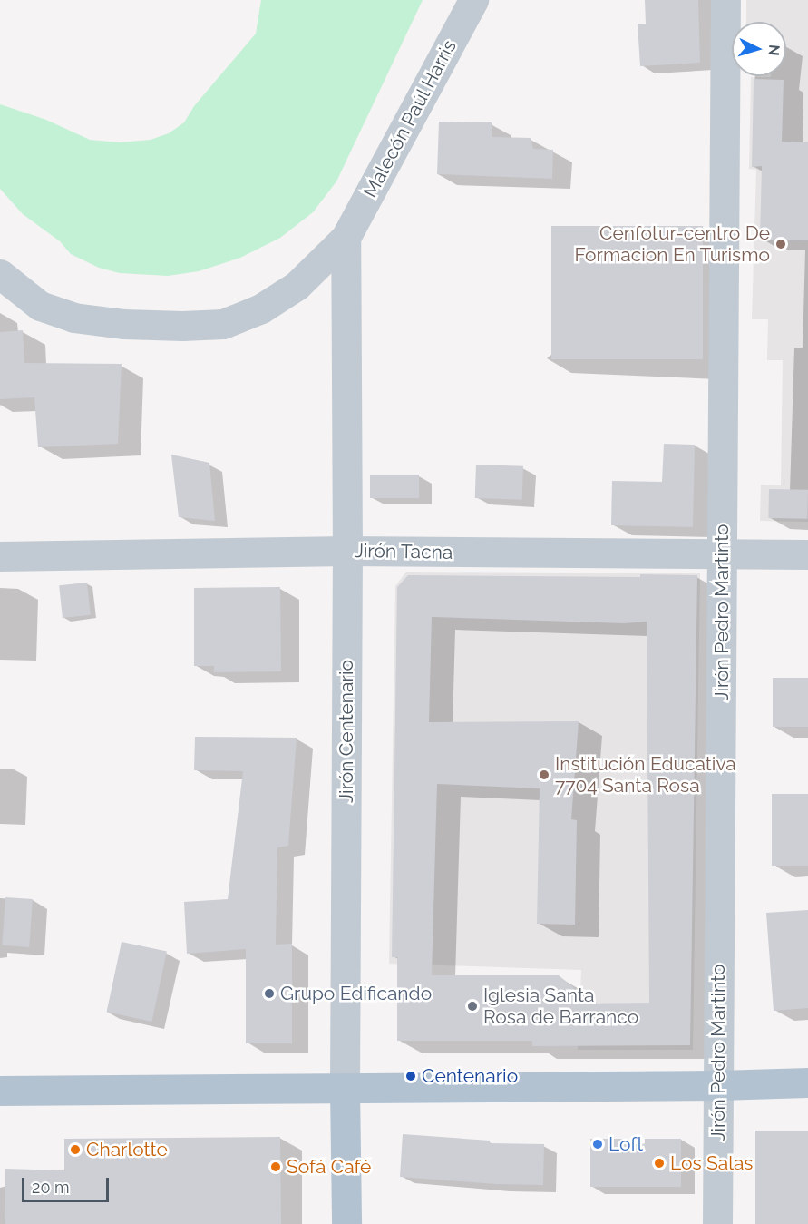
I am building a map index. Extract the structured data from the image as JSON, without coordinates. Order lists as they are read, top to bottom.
{
  "streets": {
    "main road": ["Jirón Centenario"],
    "street": ["Malecón Paúl Harris", "Jirón Tacna", "Jirón Pedro Martinto"]
  },
  "crossings": [
    ["Malecón Paúl Harris", "Jirón Centenario"],
    ["Jirón Tacna", "Jirón Pedro Martinto"],
    ["Jirón Tacna", "Jirón Centenario"]
  ],
  "places": [
    "Cenfotur-centro De Formacion En Turismo",
    "Institución Educativa 7704 Santa Rosa",
    "Grupo Edificando",
    "Iglesia Santa Rosa de Barranco",
    "Centenario",
    "Loft",
    "Charlotte",
    "Los Salas",
    "Sofá Café"
  ],
  "scale_bar": "20 m",
  "north": "right"
}
